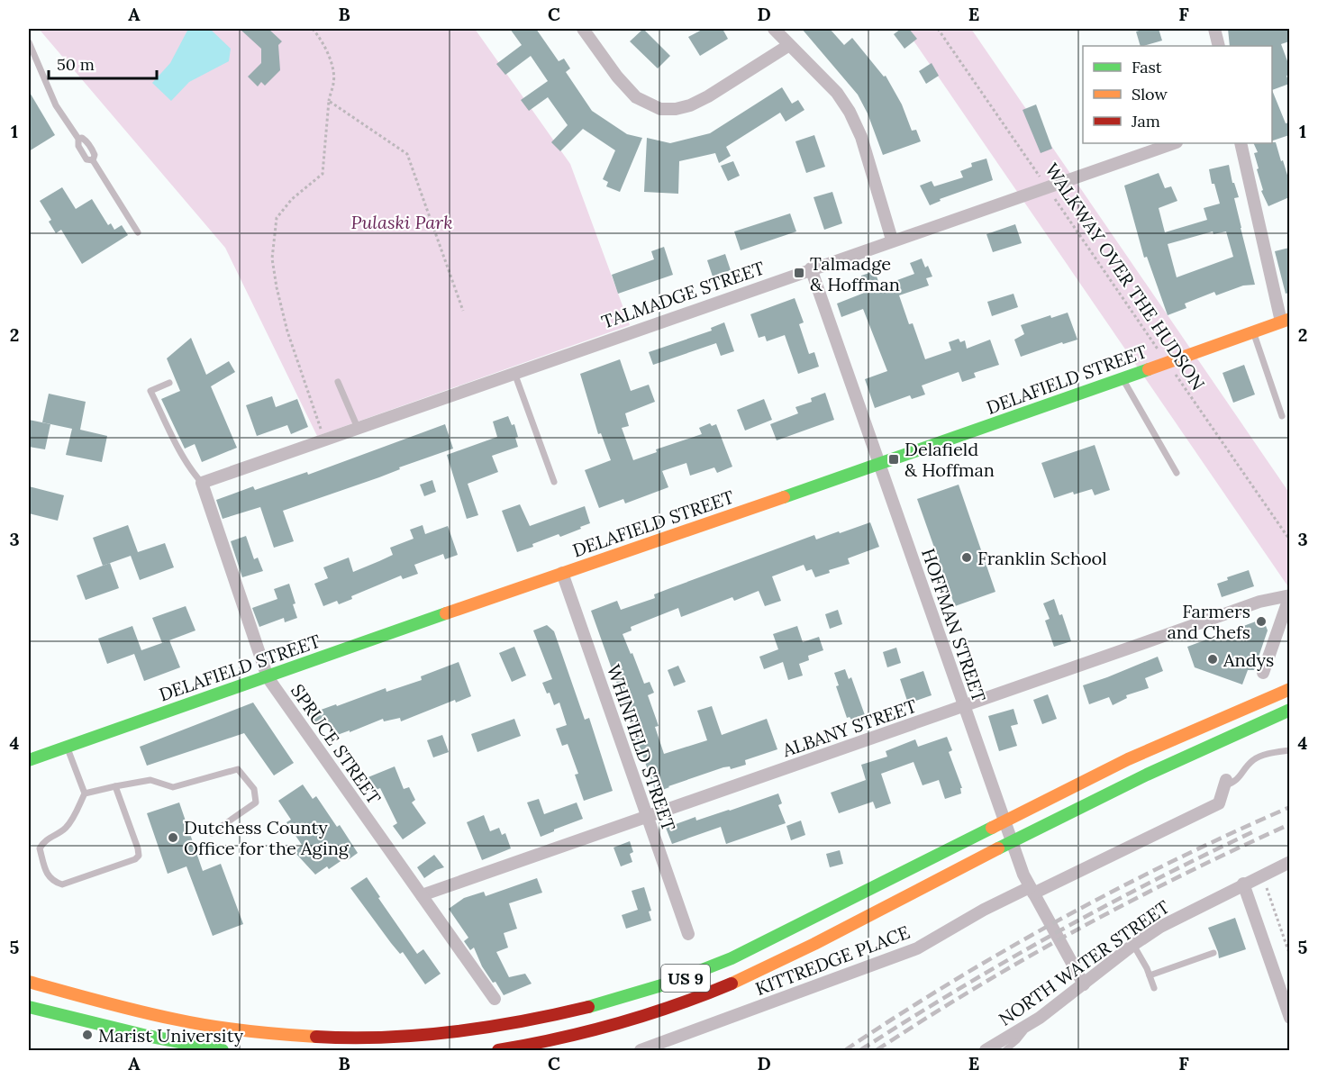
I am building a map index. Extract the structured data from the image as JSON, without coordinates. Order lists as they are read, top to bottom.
{
  "streets": {
    "main road": ["DELAFIELD STREET", "US 9"],
    "street": [
      "TALMADGE STREET",
      "HOFFMAN STREET",
      "ALBANY STREET",
      "SPRUCE STREET",
      "WHINFIELD STREET",
      "KITTREDGE PLACE",
      "NORTH WATER STREET"
    ],
    "path": ["WALKWAY OVER THE HUDSON"]
  },
  "crossings": [
    ["TALMADGE STREET", "HOFFMAN STREET"],
    ["TALMADGE STREET", "SPRUCE STREET"],
    ["DELAFIELD STREET", "HOFFMAN STREET"],
    ["DELAFIELD STREET", "SPRUCE STREET"],
    ["DELAFIELD STREET", "WHINFIELD STREET"],
    ["HOFFMAN STREET", "ALBANY STREET"],
    ["HOFFMAN STREET", "KITTREDGE PLACE"],
    ["HOFFMAN STREET", "NORTH WATER STREET"],
    ["ALBANY STREET", "SPRUCE STREET"],
    ["ALBANY STREET", "WHINFIELD STREET"]
  ],
  "parks": ["Pulaski Park"],
  "places": {
    "transit": ["Talmadge & Hoffman", "Delafield & Hoffman"],
    "other": [
      "Franklin School",
      "Farmers and Chefs",
      "Andys",
      "Dutchess County Office for the Aging",
      "Marist University"
    ]
  },
  "legend": ["Fast", "Slow", "Jam"],
  "scale_bar": "50 m",
  "grid": {
    "columns": [
      "A",
      "B",
      "C",
      "D",
      "E",
      "F"
    ],
    "rows": [
      "1",
      "2",
      "3",
      "4",
      "5"
    ]
  }
}
